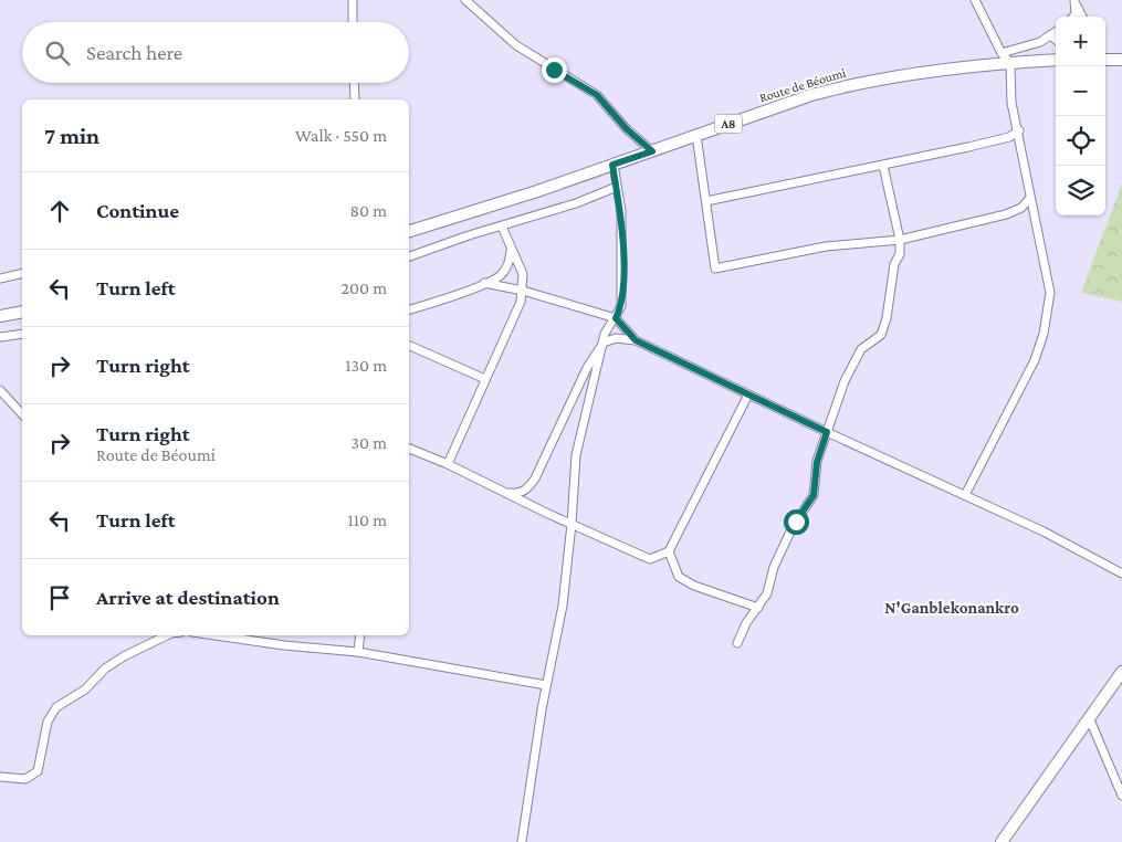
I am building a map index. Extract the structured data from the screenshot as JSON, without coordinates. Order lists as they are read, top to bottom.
{
  "streets": {
    "main road": ["Route de Béoumi", "A8"]
  },
  "districts": ["N'Ganblekonankro"],
  "page": {
    "map_buttons": ["+", "−"],
    "search": "Search here",
    "heading": ["7 min", "Walk · 550 m"],
    "list": [
      ["Continue", "80 m"],
      ["Turn left", "200 m"],
      ["Turn right", "130 m"],
      ["Turn right", "Route de Béoumi", "30 m"],
      ["Turn left", "110 m"],
      "Arrive at destination"
    ]
  }
}
